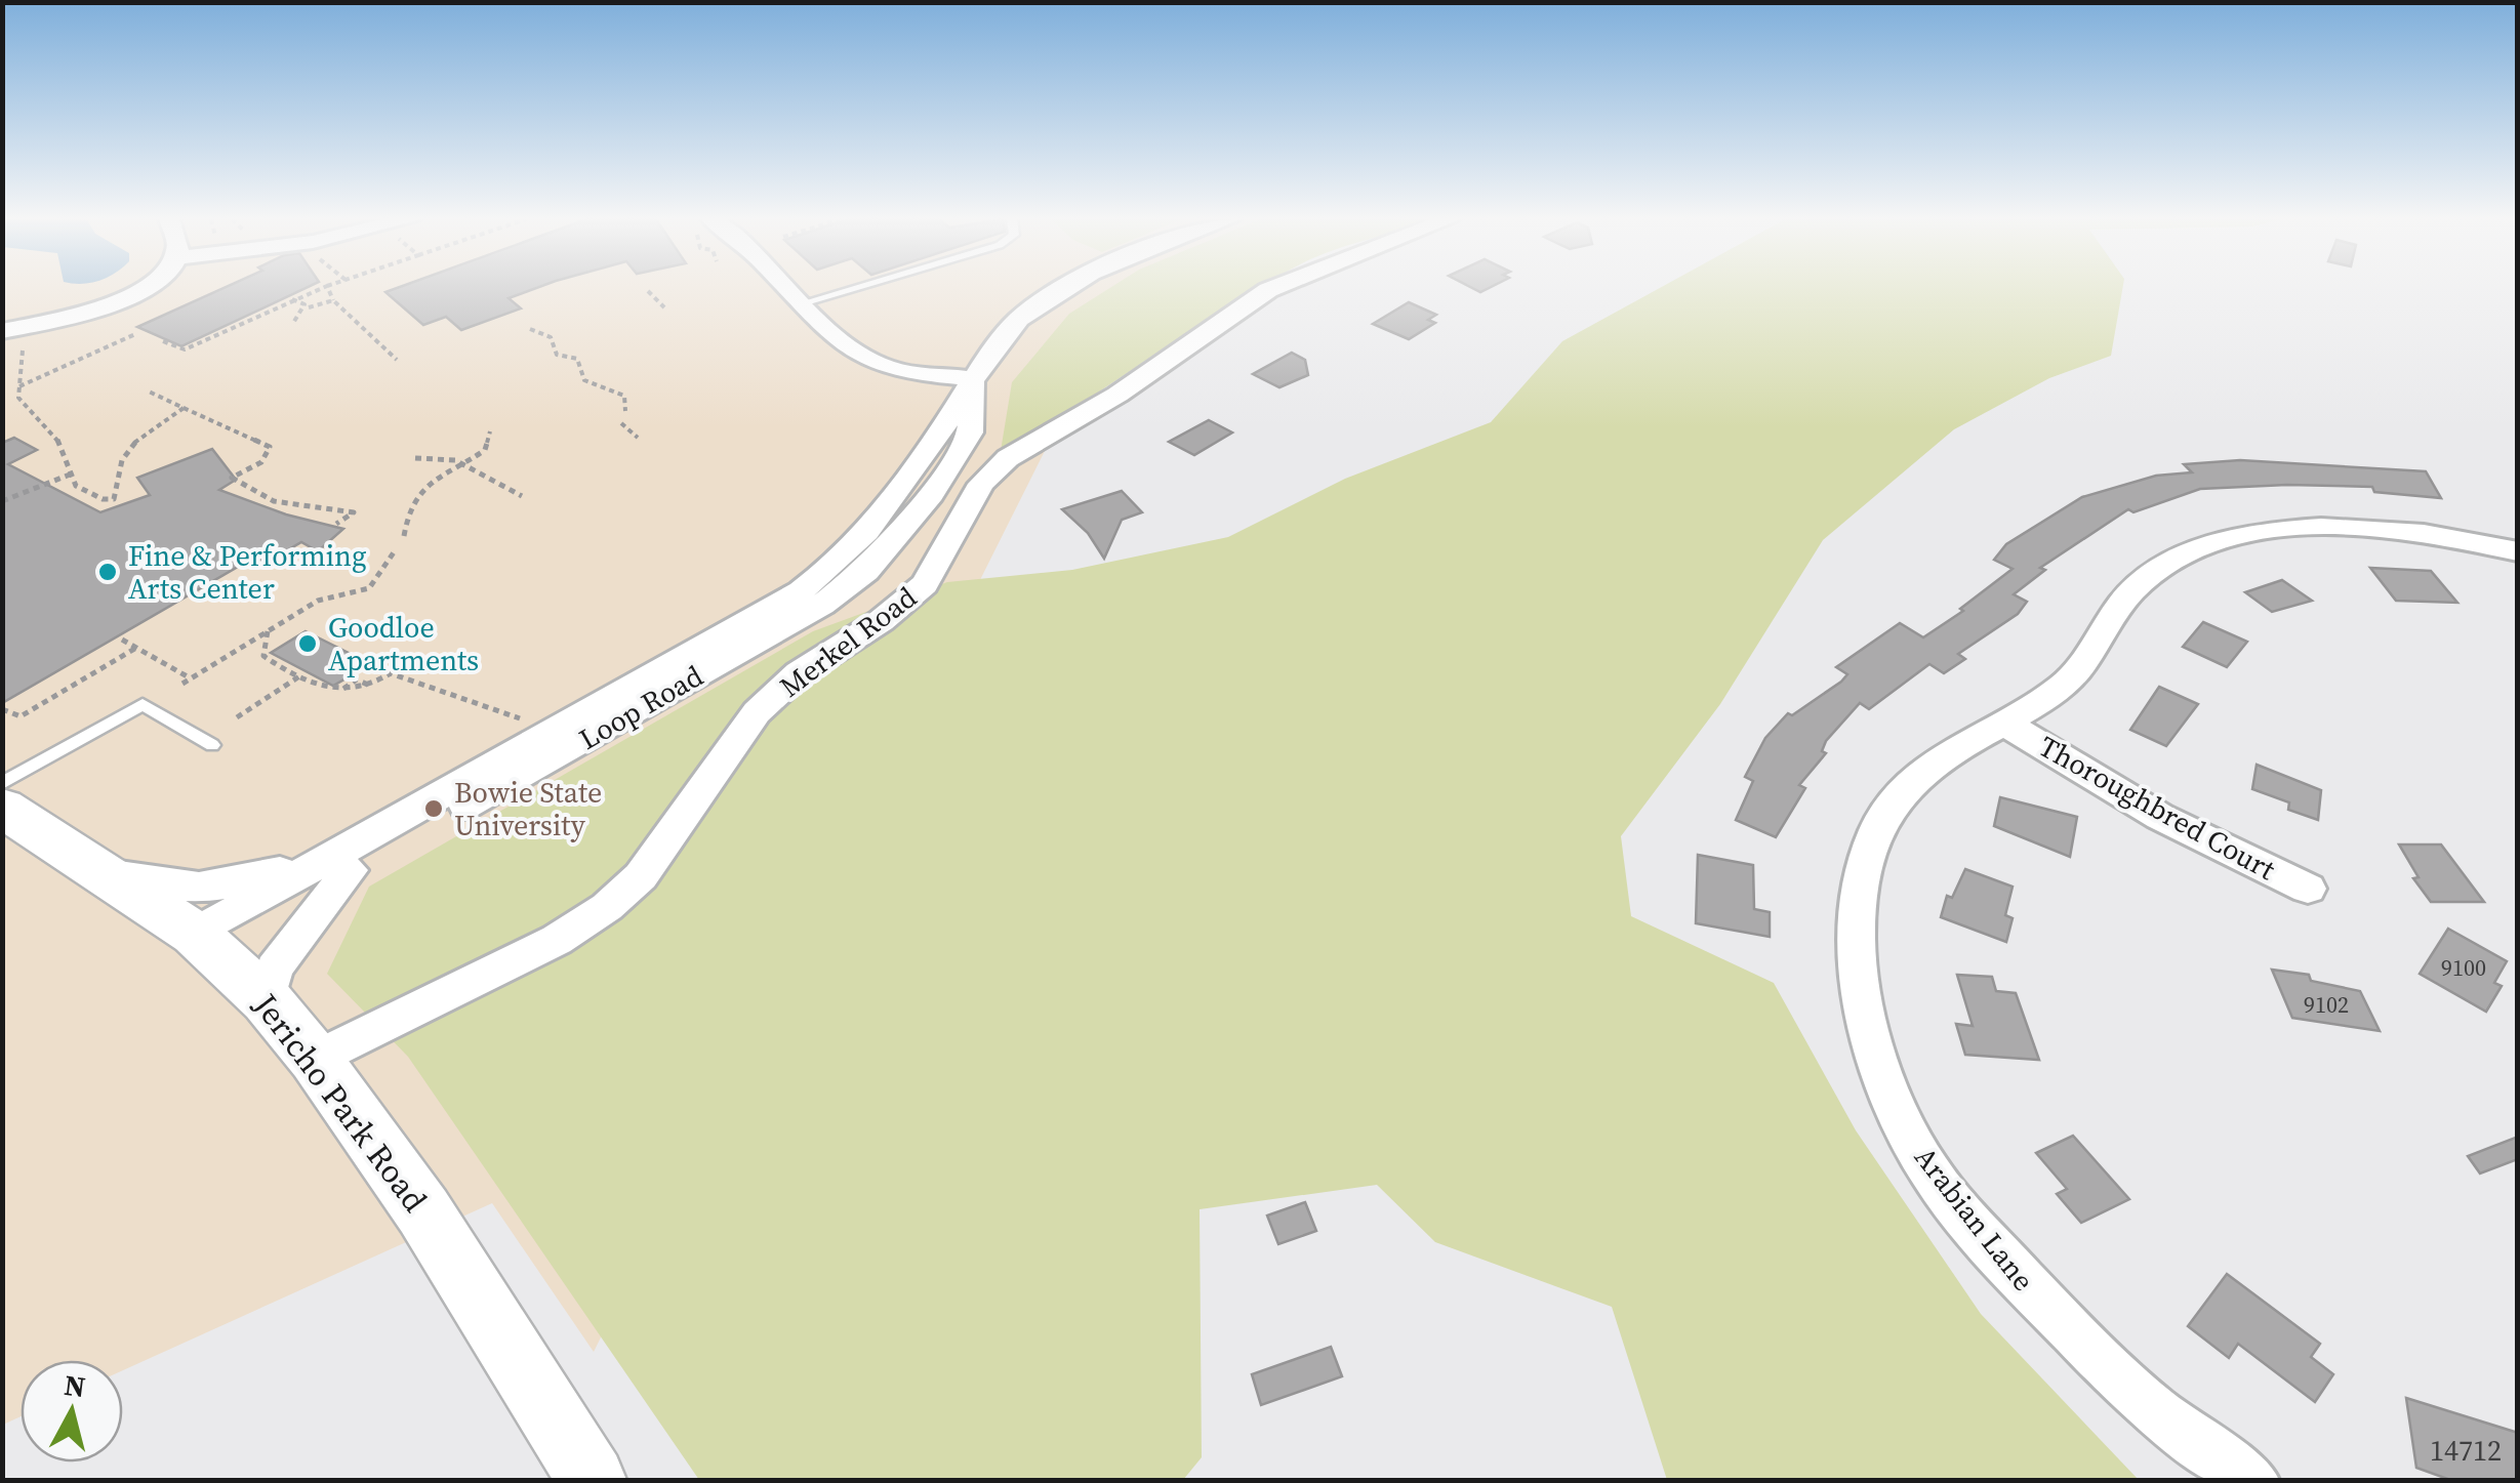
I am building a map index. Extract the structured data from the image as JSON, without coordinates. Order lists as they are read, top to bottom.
{
  "streets": {
    "street": [
      "Merkel Road",
      "Loop Road",
      "Thoroughbred Court",
      "Jericho Park Road",
      "Arabian Lane"
    ]
  },
  "crossings": [
    ["Merkel Road", "Jericho Park Road"],
    ["Loop Road", "Jericho Park Road"],
    ["Thoroughbred Court", "Arabian Lane"]
  ],
  "places": ["Fine & Performing Arts Center", "Goodloe Apartments", "Bowie State University"],
  "house_numbers": ["9100", "9102", "14712"],
  "north": "top"
}
